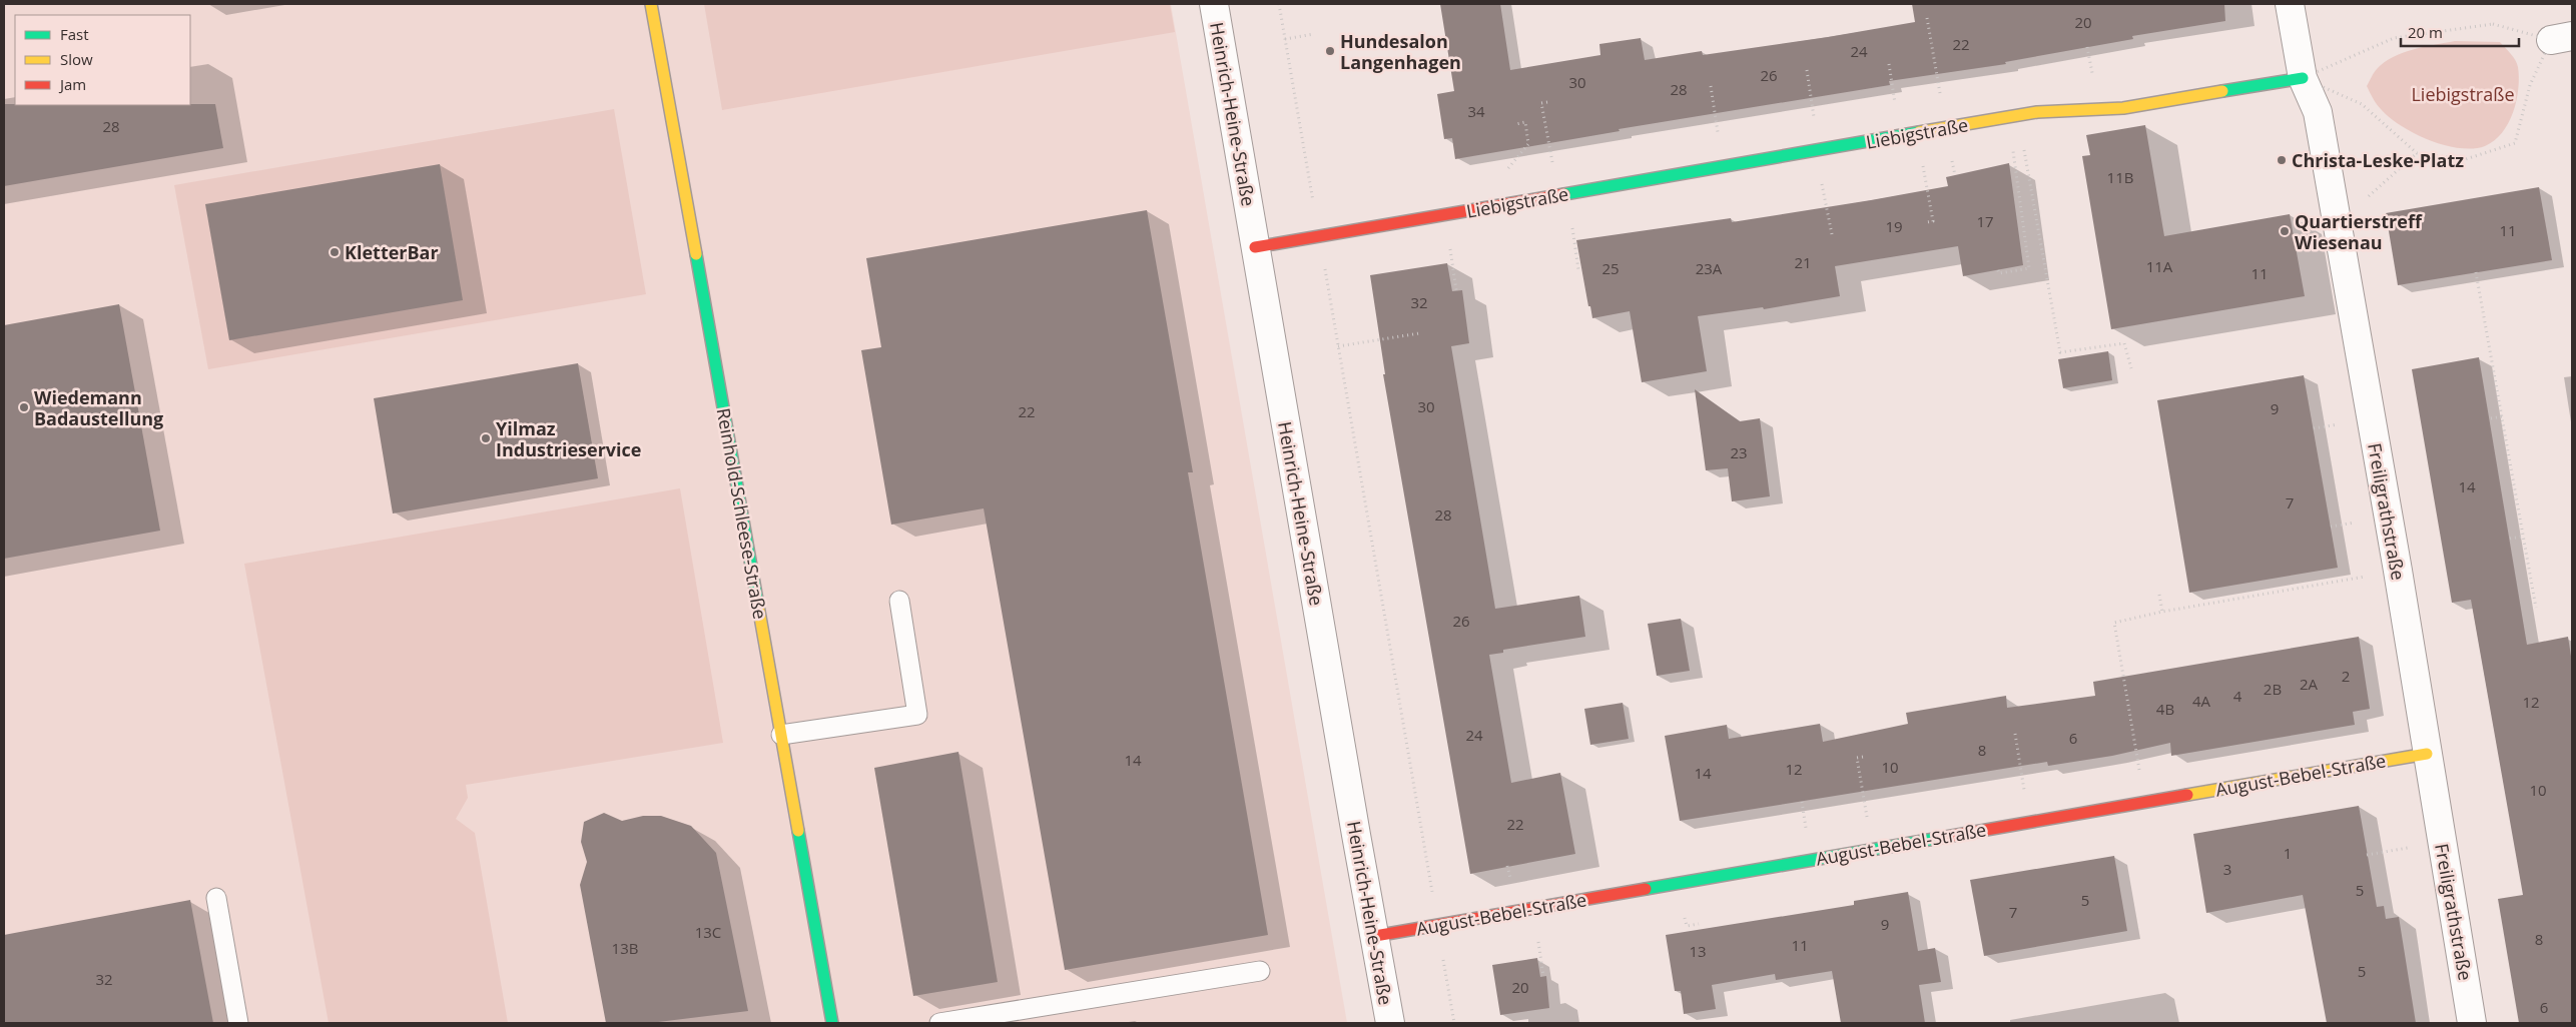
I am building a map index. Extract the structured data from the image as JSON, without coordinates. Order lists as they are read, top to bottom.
{
  "streets": {
    "street": [
      "Heinrich-Heine-Straße",
      "Liebigstraße",
      "Freiligrathstraße",
      "Reinhold-Schleese-Straße",
      "August-Bebel-Straße"
    ]
  },
  "crossings": [
    ["Heinrich-Heine-Straße", "Liebigstraße"],
    ["Heinrich-Heine-Straße", "August-Bebel-Straße"],
    ["Liebigstraße", "Freiligrathstraße"],
    ["Freiligrathstraße", "August-Bebel-Straße"]
  ],
  "parks": ["Liebigstraße"],
  "places": [
    "Hundesalon Langenhagen",
    "Christa-Leske-Platz",
    "Quartierstreff Wiesenau",
    "KletterBar",
    "Wiedemann Badaustellung",
    "Yilmaz Industrieservice"
  ],
  "house_numbers": [
    "20",
    "22",
    "24",
    "26",
    "30",
    "28",
    "34",
    "28",
    "11B",
    "17",
    "19",
    "11",
    "21",
    "11A",
    "25",
    "23A",
    "11",
    "32",
    "30",
    "9",
    "22",
    "23",
    "14",
    "7",
    "28",
    "26",
    "2",
    "2A",
    "2B",
    "4",
    "4A",
    "12",
    "4B",
    "24",
    "6",
    "8",
    "14",
    "10",
    "12",
    "14",
    "10",
    "22",
    "1",
    "3",
    "5",
    "5",
    "7",
    "9",
    "13C",
    "8",
    "11",
    "13B",
    "13",
    "5",
    "32",
    "20",
    "6"
  ],
  "legend": ["Fast", "Slow", "Jam"],
  "scale_bar": "20 m"
}
